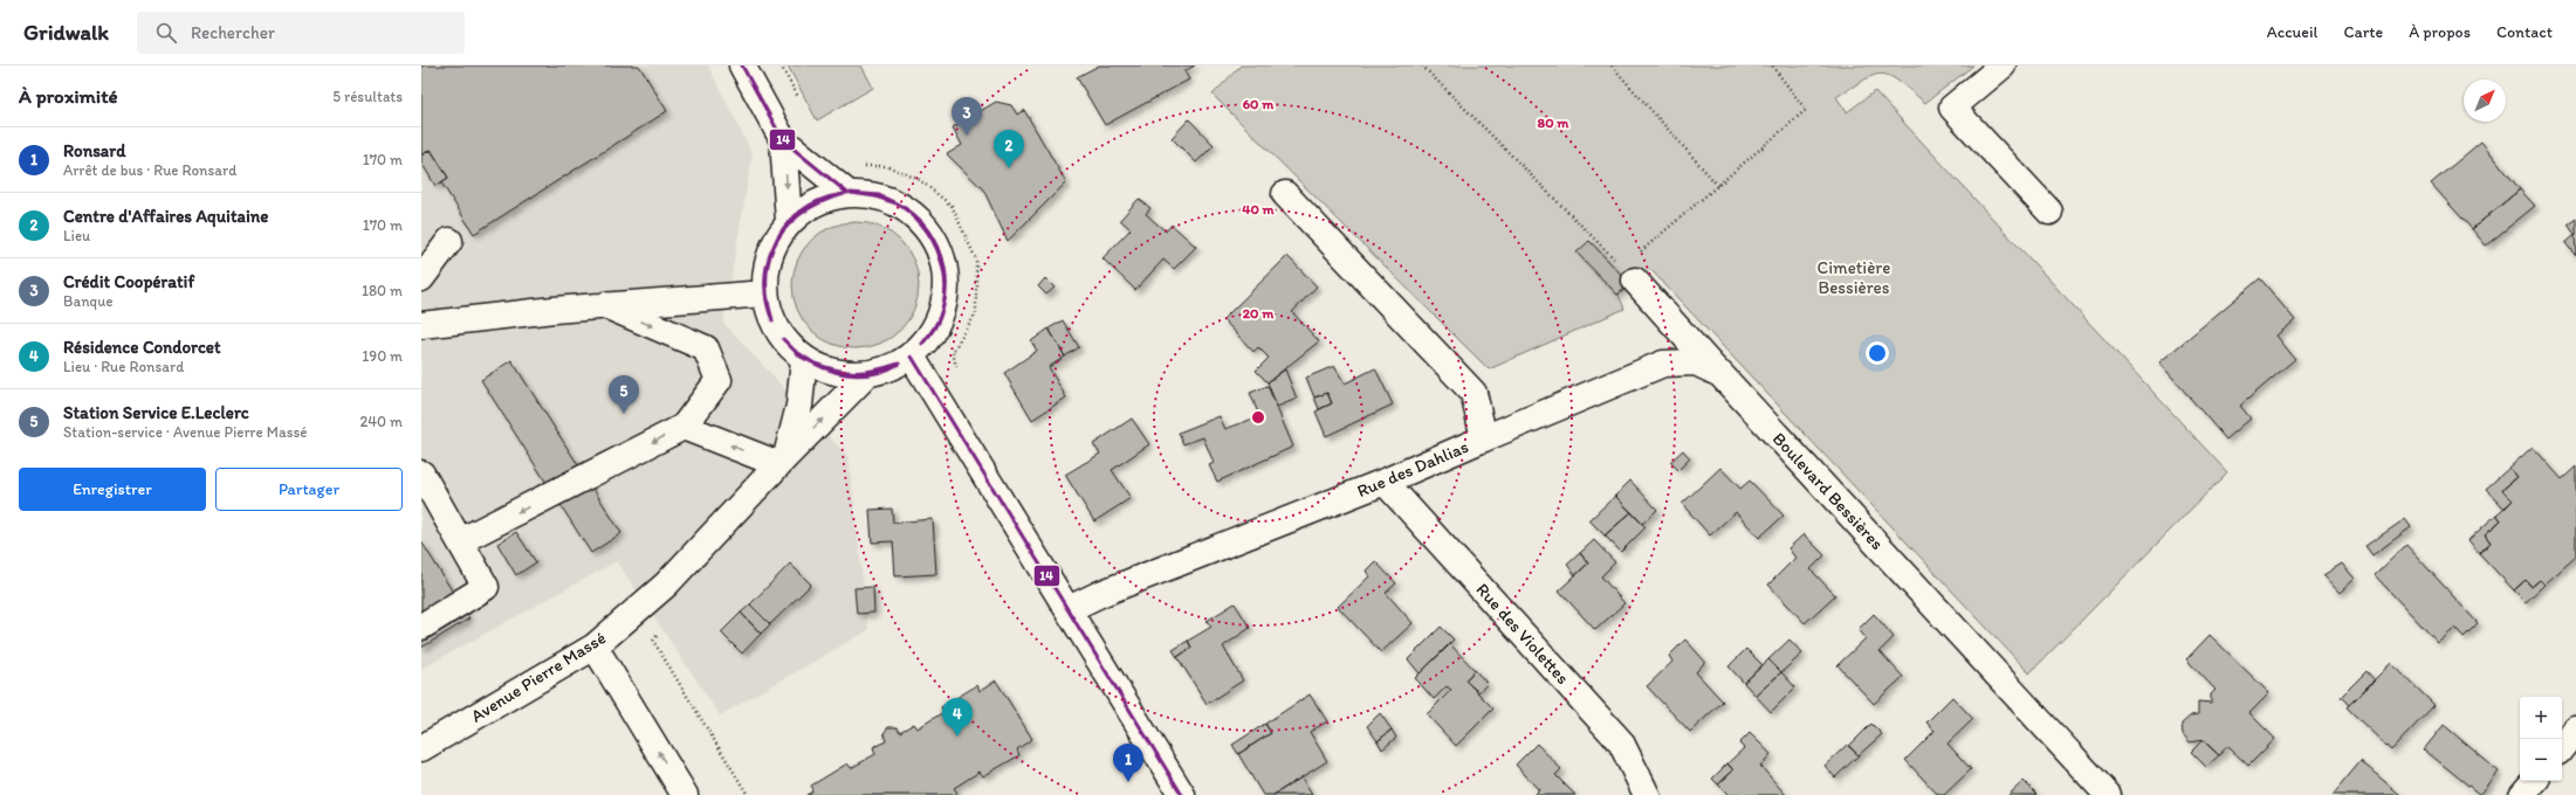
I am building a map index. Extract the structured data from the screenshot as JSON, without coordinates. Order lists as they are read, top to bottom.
{
  "streets": {
    "street": [
      "Rue des Dahlias",
      "Boulevard Bessières",
      "Rue des Violettes",
      "Avenue Pierre Massé"
    ]
  },
  "crossings": [
    ["Rue des Dahlias", "Boulevard Bessières"],
    ["Rue des Dahlias", "Rue des Violettes"]
  ],
  "parks": ["Cimetière Bessières"],
  "lines": ["transit line 14"],
  "north": "top right",
  "page": {
    "header": "Gridwalk",
    "search": "Rechercher",
    "nav": [
      "Accueil",
      "Carte",
      "À propos",
      "Contact"
    ],
    "heading": ["À proximité", "5 résultats"],
    "pins": [
      "3",
      "2",
      "5",
      "4",
      "1"
    ],
    "list": [
      {
        "mark": "1",
        "name": "Ronsard",
        "note": "Arrêt de bus · Rue Ronsard",
        "value": "170 m"
      },
      {
        "mark": "2",
        "name": "Centre d'Affaires Aquitaine",
        "note": "Lieu",
        "value": "170 m"
      },
      {
        "mark": "3",
        "name": "Crédit Coopératif",
        "note": "Banque",
        "value": "180 m"
      },
      {
        "mark": "4",
        "name": "Résidence Condorcet",
        "note": "Lieu · Rue Ronsard",
        "value": "190 m"
      },
      {
        "mark": "5",
        "name": "Station Service E.Leclerc",
        "note": "Station-service · Avenue Pierre Massé",
        "value": "240 m"
      }
    ],
    "buttons": ["Enregistrer", "Partager"],
    "map_buttons": ["+", "−"]
  },
  "rings": [
    "60 m",
    "80 m",
    "40 m",
    "20 m"
  ]
}
